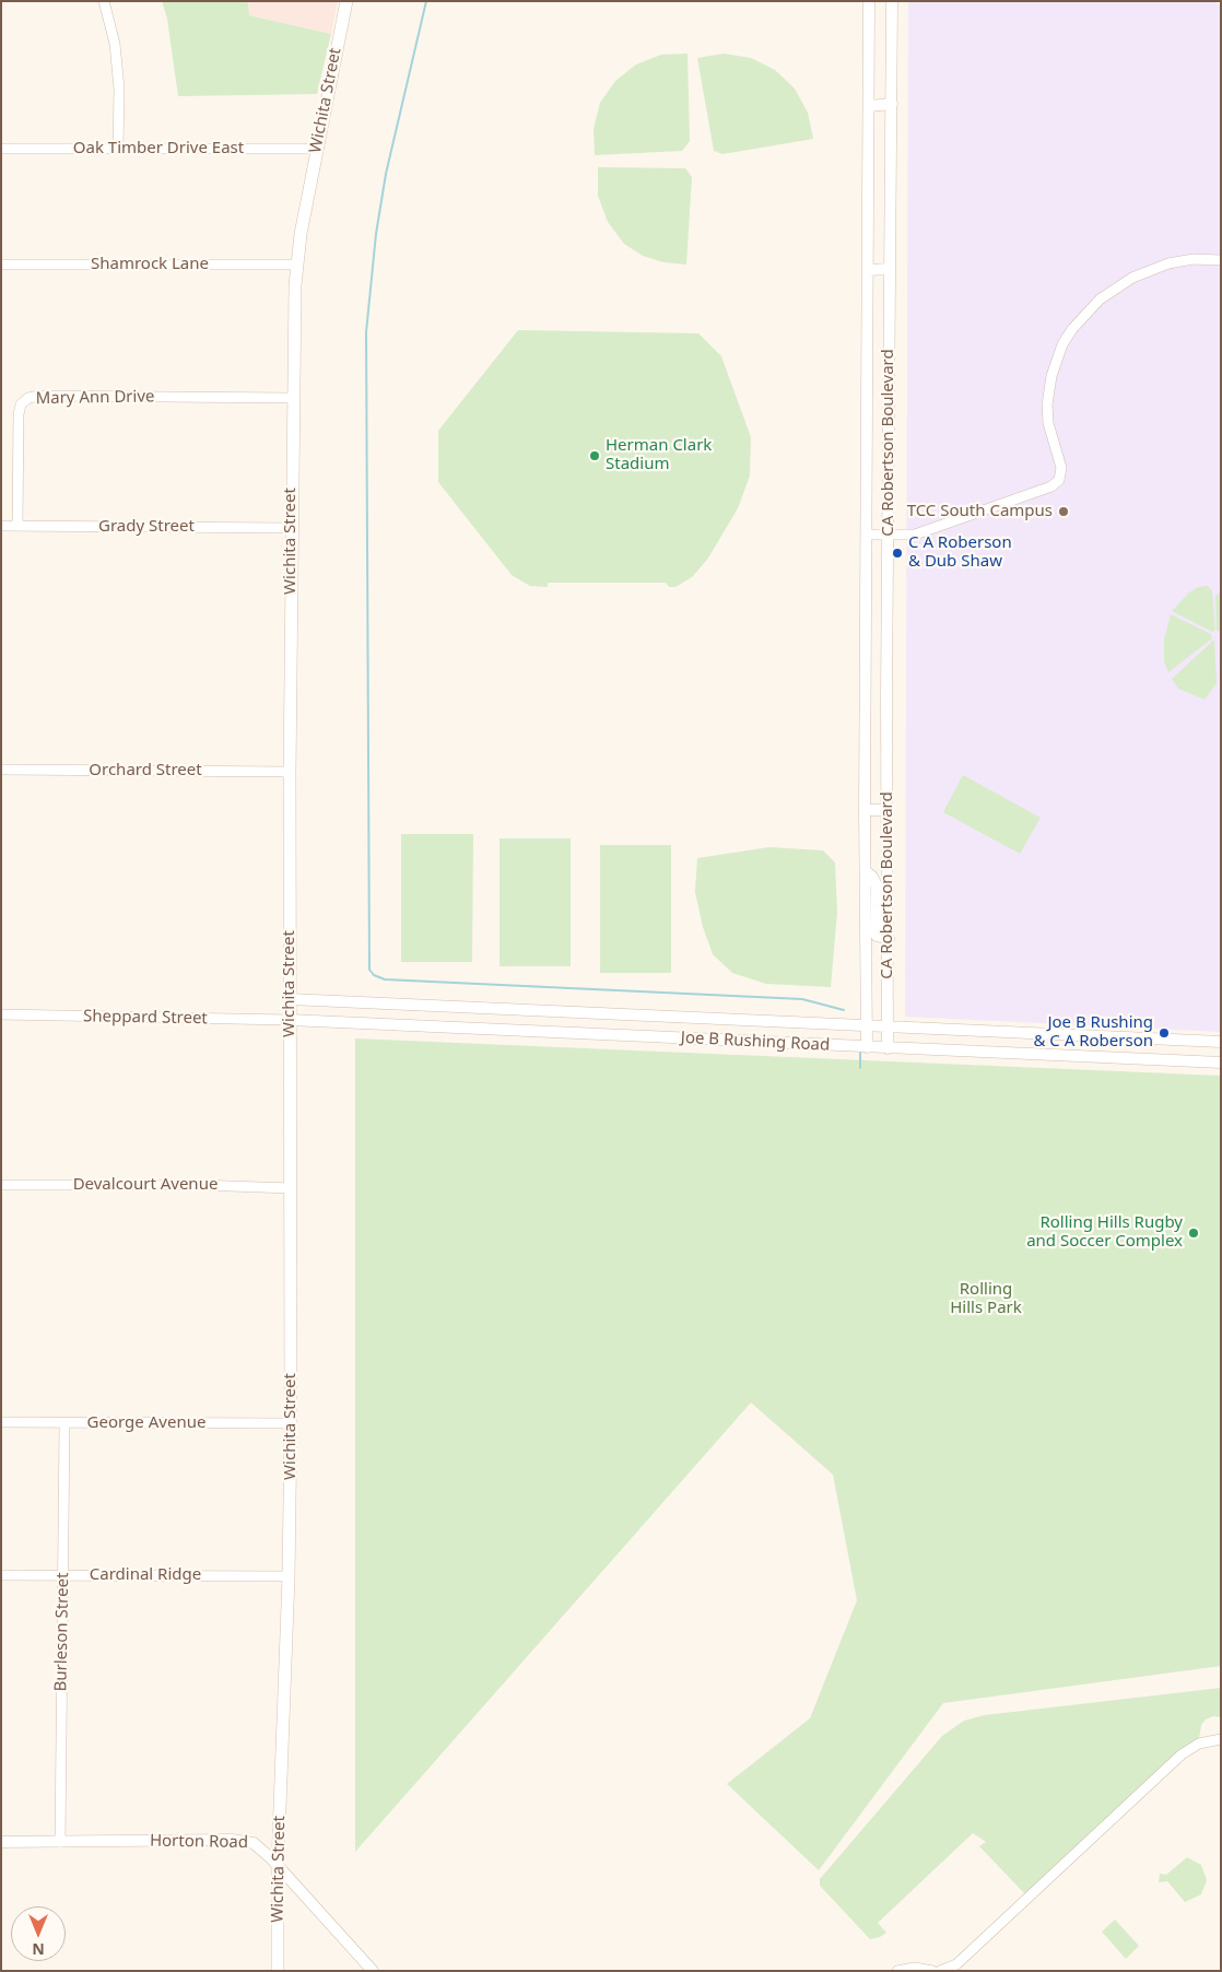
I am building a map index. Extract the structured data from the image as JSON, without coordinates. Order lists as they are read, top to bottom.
{
  "streets": {
    "main road": ["Wichita Street"],
    "street": [
      "Oak Timber Drive East",
      "Shamrock Lane",
      "Mary Ann Drive",
      "CA Robertson Boulevard",
      "Grady Street",
      "Orchard Street",
      "Sheppard Street",
      "Joe B Rushing Road",
      "Devalcourt Avenue",
      "George Avenue",
      "Cardinal Ridge",
      "Burleson Street",
      "Horton Road"
    ]
  },
  "crossings": [
    ["Wichita Street", "Oak Timber Drive East"],
    ["Wichita Street", "Shamrock Lane"],
    ["Wichita Street", "Mary Ann Drive"],
    ["Wichita Street", "Grady Street"],
    ["Wichita Street", "Orchard Street"],
    ["Wichita Street", "Sheppard Street"],
    ["Wichita Street", "Joe B Rushing Road"],
    ["Wichita Street", "Devalcourt Avenue"],
    ["Wichita Street", "George Avenue"],
    ["Wichita Street", "Cardinal Ridge"],
    ["Wichita Street", "Horton Road"],
    ["Mary Ann Drive", "Grady Street"],
    ["CA Robertson Boulevard", "Joe B Rushing Road"],
    ["Sheppard Street", "Joe B Rushing Road"],
    ["George Avenue", "Burleson Street"],
    ["Cardinal Ridge", "Burleson Street"],
    ["Burleson Street", "Horton Road"]
  ],
  "parks": ["Rolling Hills Park"],
  "places": [
    "Herman Clark Stadium",
    "TCC South Campus",
    "C A Roberson & Dub Shaw",
    "Joe B Rushing & C A Roberson",
    "Rolling Hills Rugby and Soccer Complex"
  ],
  "north": "bottom"
}
